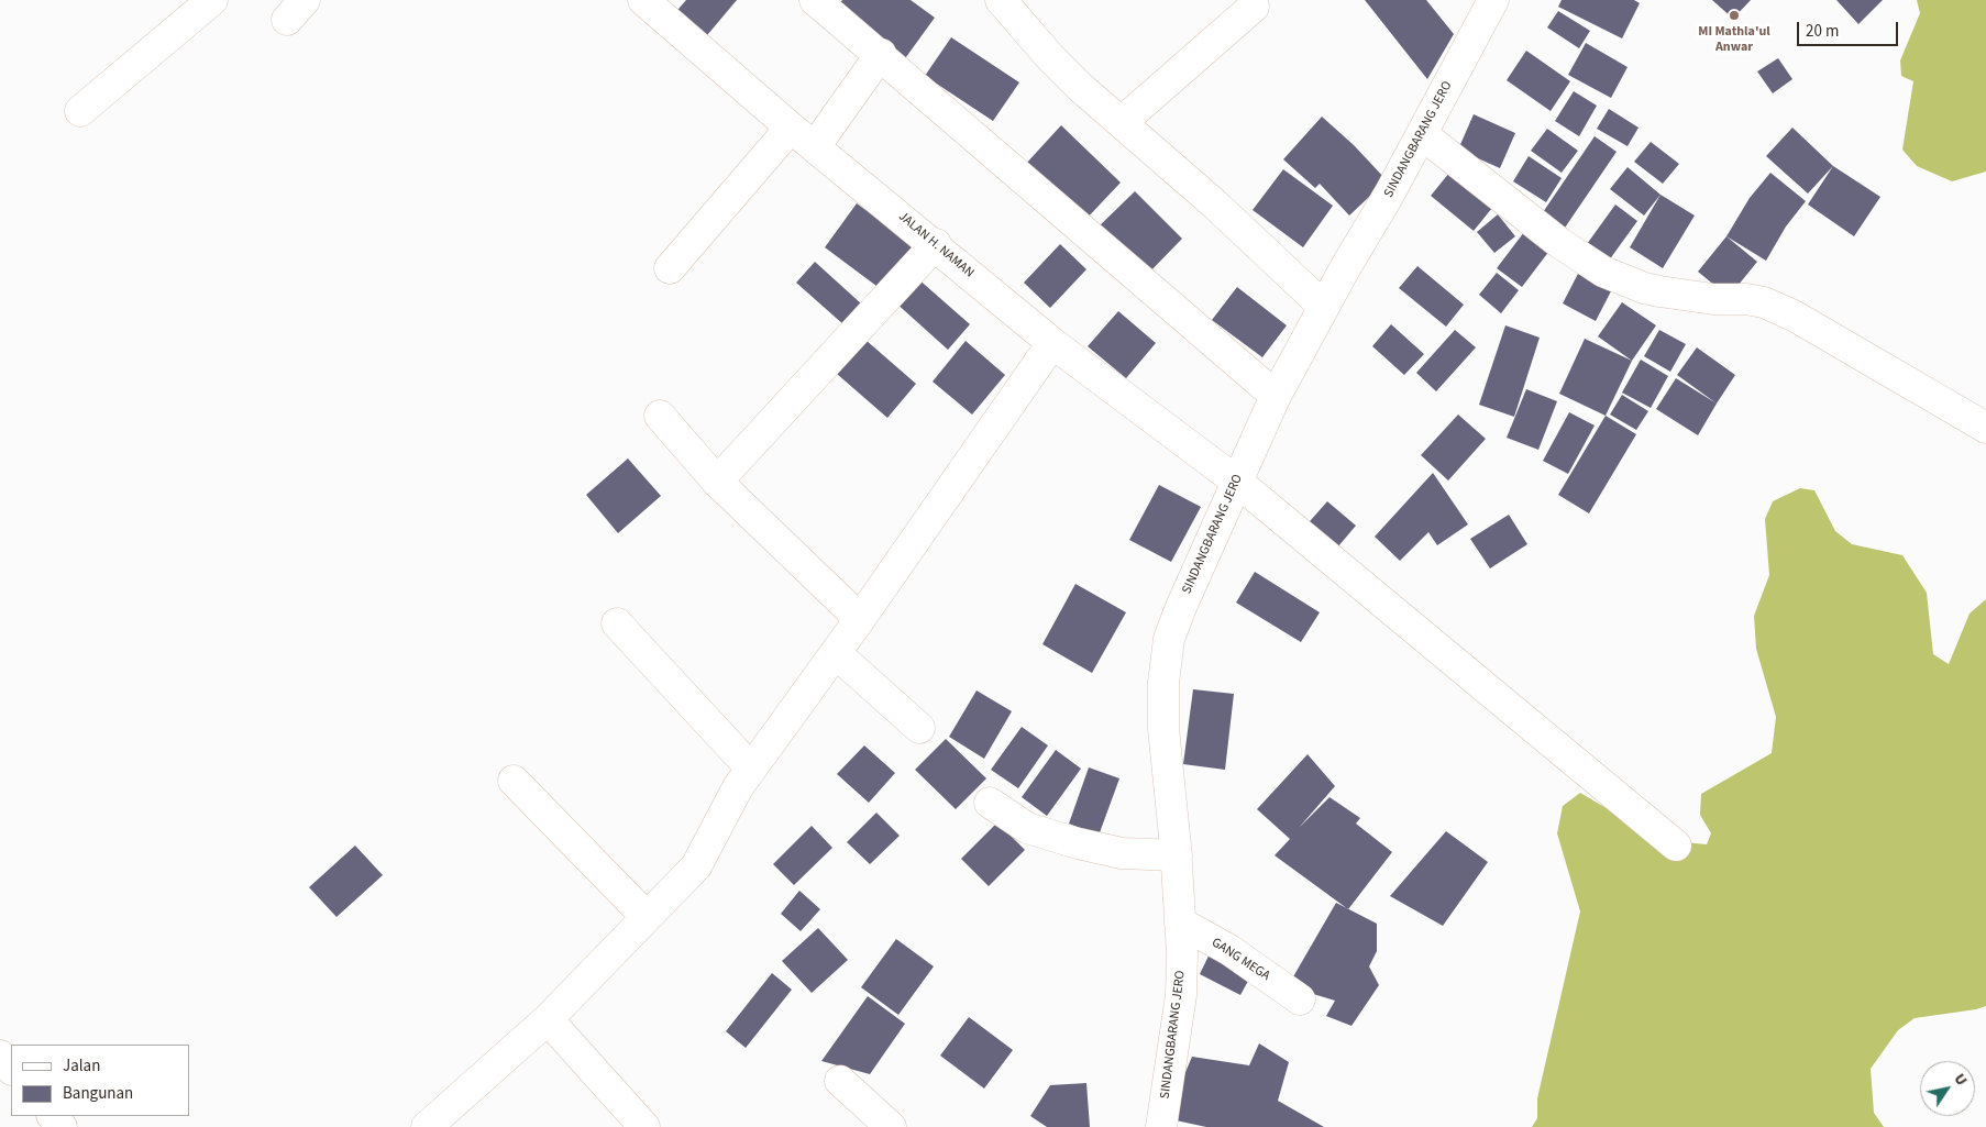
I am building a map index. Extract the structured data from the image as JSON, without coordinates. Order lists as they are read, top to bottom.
{
  "streets": {
    "street": ["SINDANGBARANG JERO", "JALAN H. NAMAN", "GANG MEGA"]
  },
  "crossings": [
    ["SINDANGBARANG JERO", "JALAN H. NAMAN"],
    ["SINDANGBARANG JERO", "GANG MEGA"]
  ],
  "places": ["MI Mathla'ul Anwar"],
  "legend": ["Jalan", "Bangunan"],
  "scale_bar": "20 m",
  "north": "top right"
}
